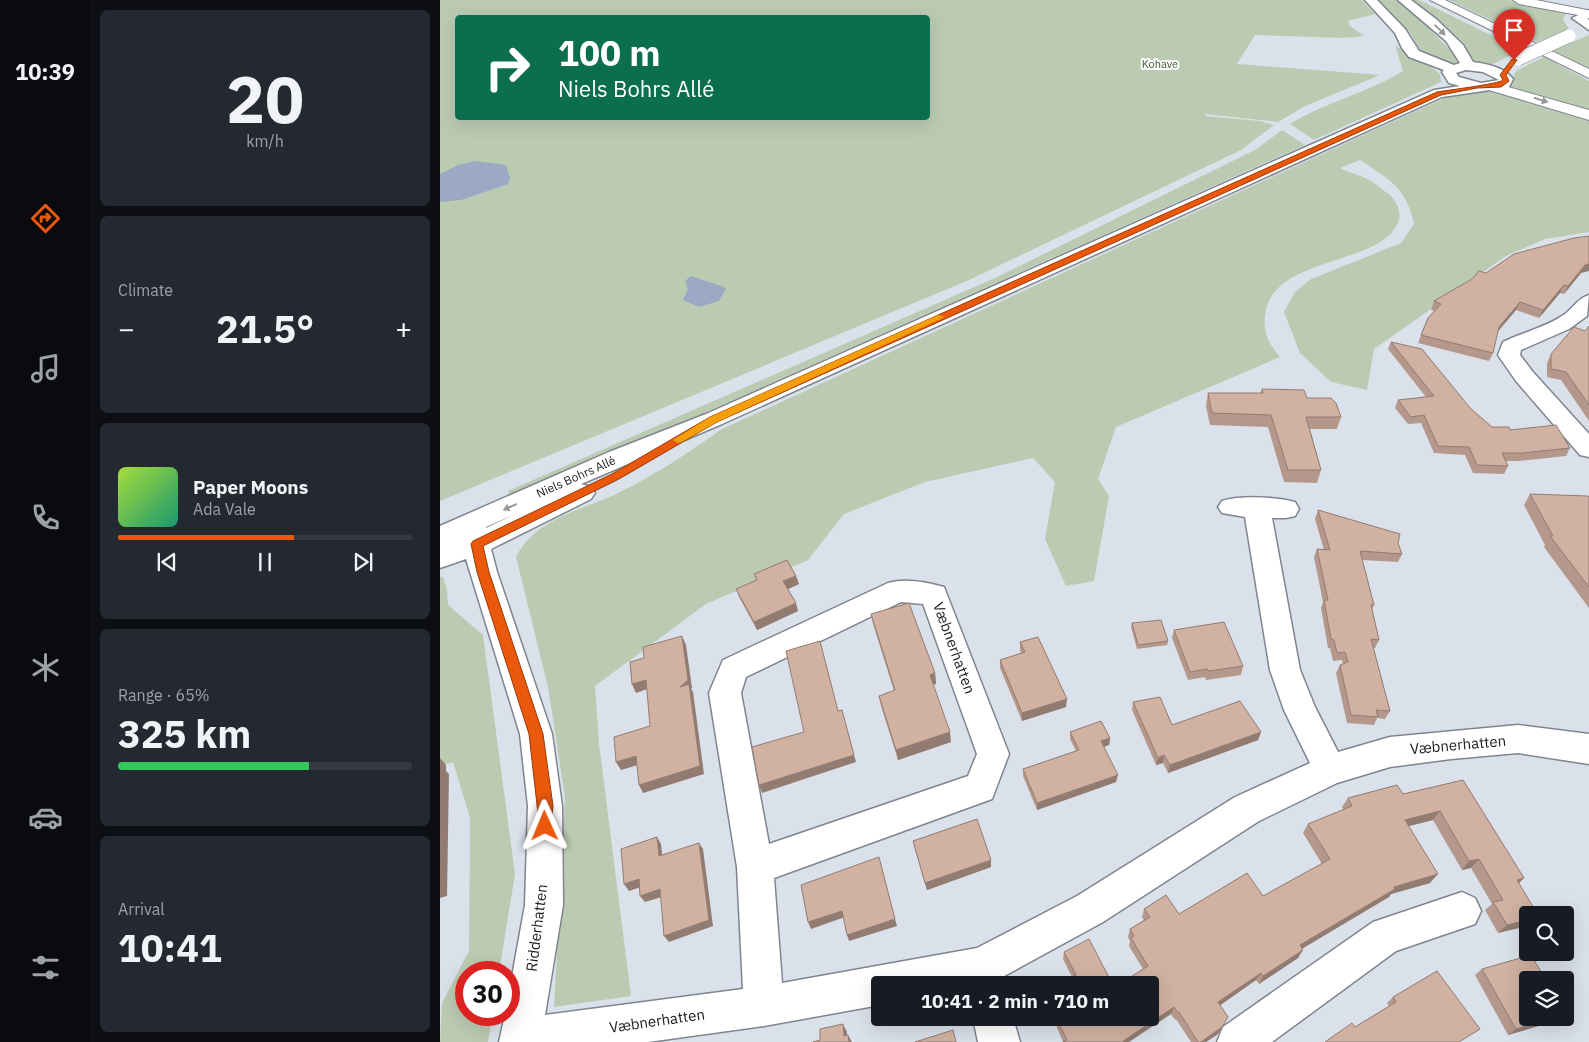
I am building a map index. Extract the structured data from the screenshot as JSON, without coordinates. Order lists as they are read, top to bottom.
{
  "streets": {
    "street": ["Niels Bohrs Allé", "Væbnerhatten", "Ridderhatten"]
  },
  "crossings": [
    ["Niels Bohrs Allé", "Ridderhatten"],
    ["Væbnerhatten", "Ridderhatten"]
  ],
  "parks": ["Kohave"],
  "page": {
    "tabs": "10:39",
    "tile": [
      ["20", "km/h"],
      "Climate",
      ["Range · 65%", "325 km"],
      ["Arrival", "10:41"]
    ],
    "turn": ["100 m", "Niels Bohrs Allé"],
    "heat": ["−", "21.5°", "+"],
    "song": ["Paper Moons", "Ada Vale"],
    "limit": "30",
    "trip": "10:41 · 2 min · 710 m"
  }
}
